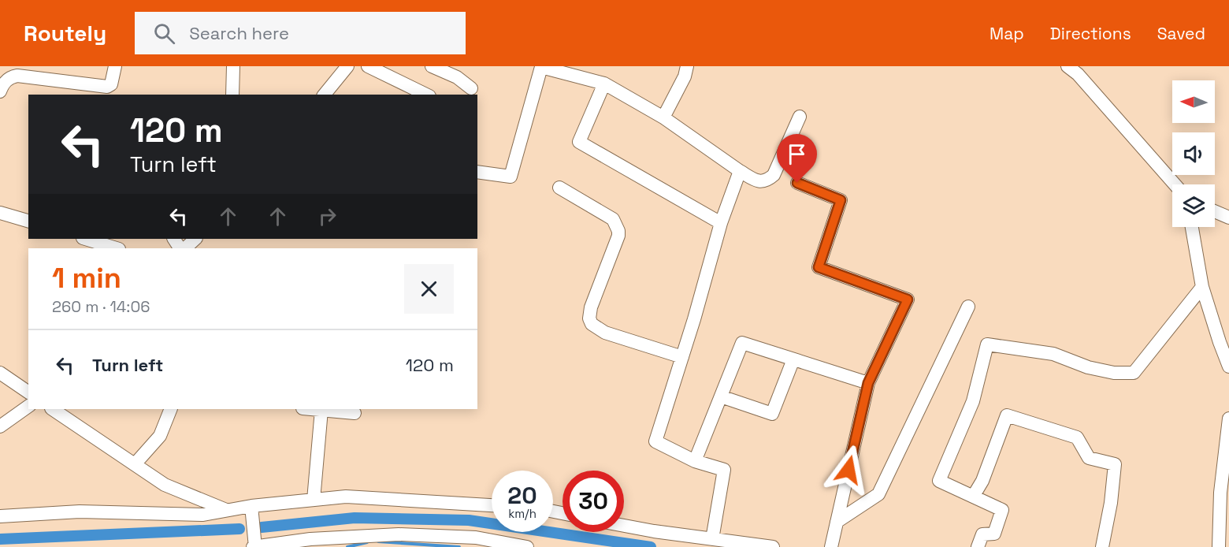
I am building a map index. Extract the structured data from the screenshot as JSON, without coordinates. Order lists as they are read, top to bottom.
{
  "north": "left",
  "page": {
    "header": "Routely",
    "search": "Search here",
    "nav": ["Map", "Directions", "Saved"],
    "turn": ["120 m", "Turn left"],
    "heading": ["1 min", "260 m · 14:06"],
    "list": [
      {
        "name": "Turn left",
        "value": "120 m"
      }
    ],
    "speed": "20 km/h",
    "limit": "30"
  }
}
